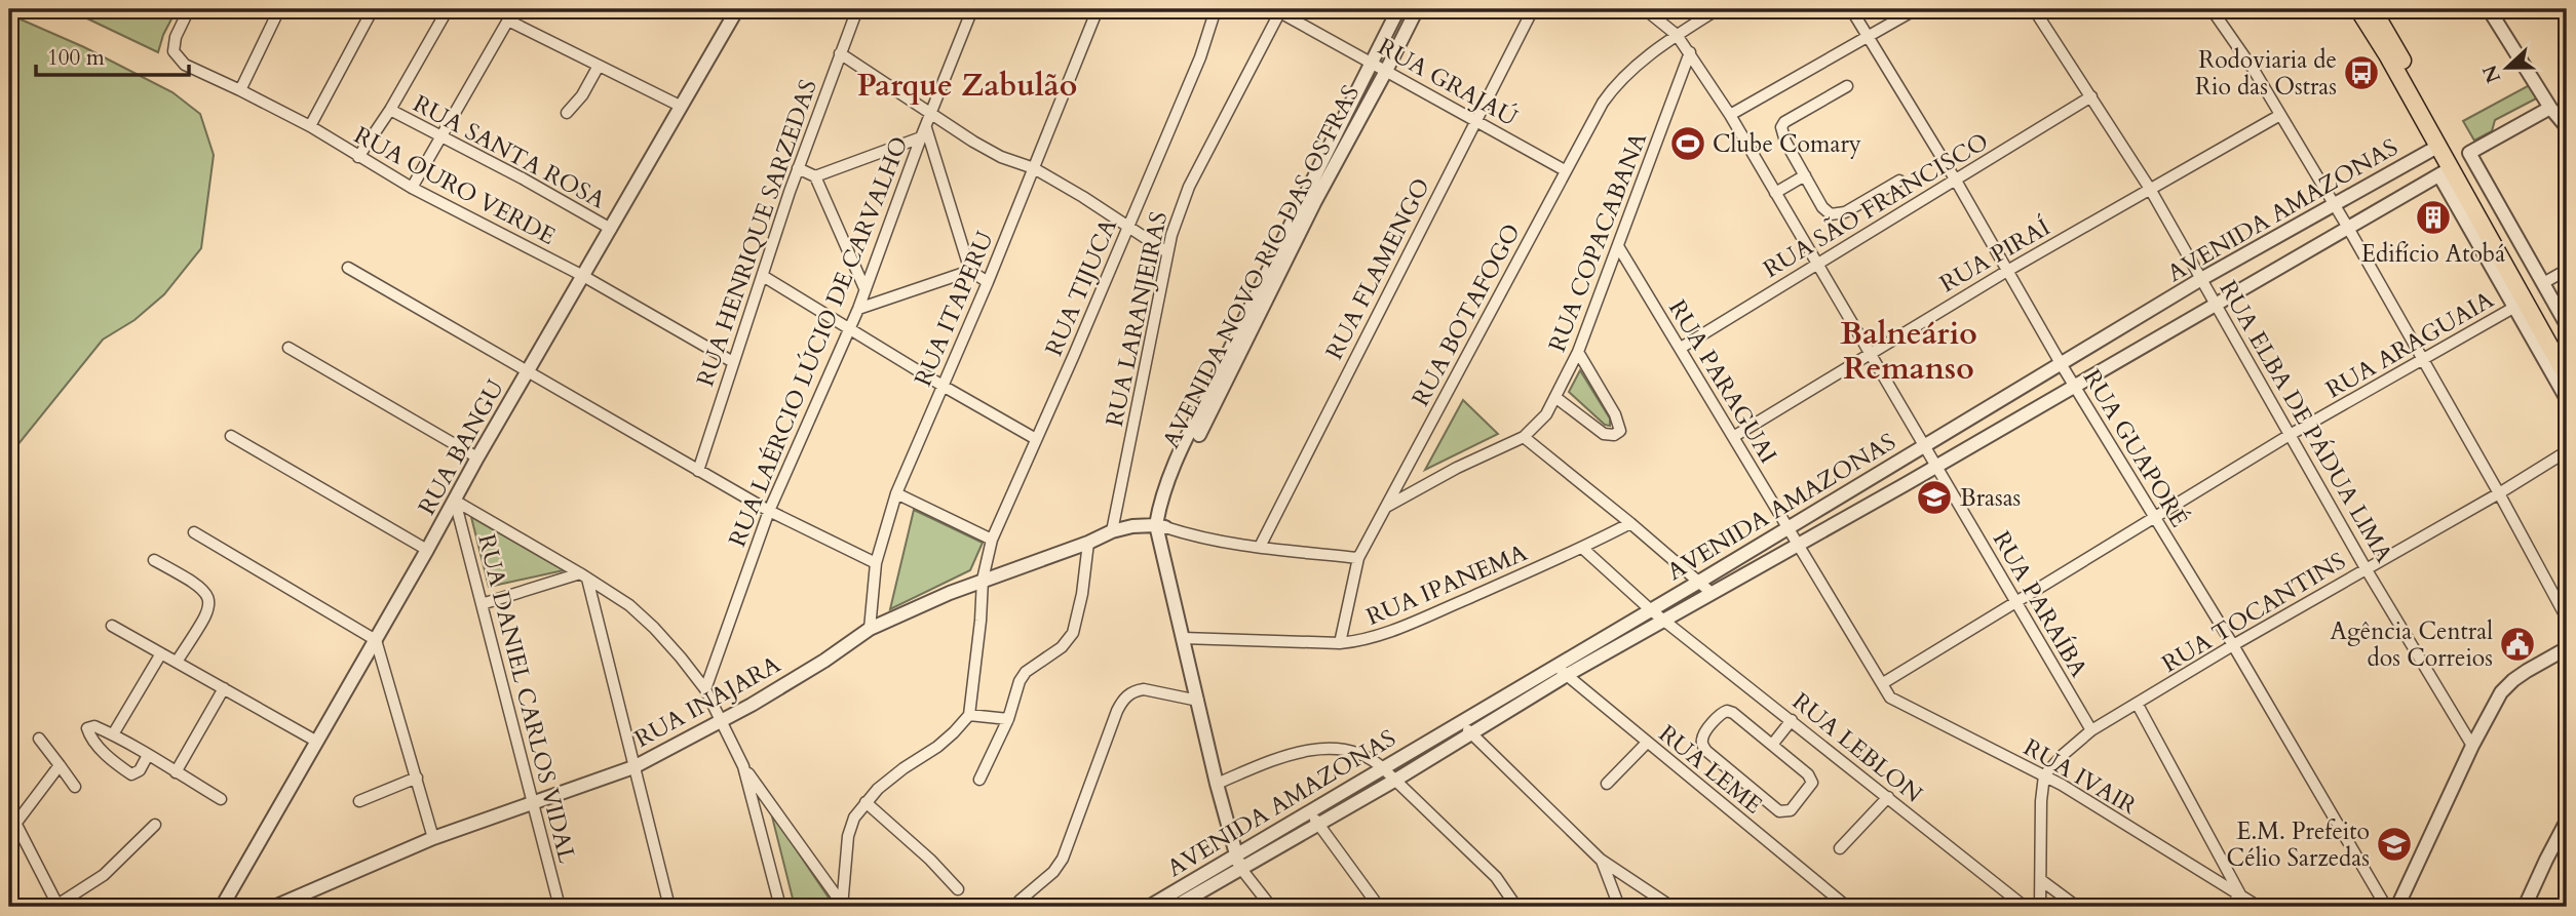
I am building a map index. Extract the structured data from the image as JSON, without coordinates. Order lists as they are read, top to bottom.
{
  "streets": {
    "street": [
      "RUA GRAJAÚ",
      "RUA SANTA ROSA",
      "RUA OURO VERDE",
      "RUA SÃO FRANCISCO",
      "AVENIDA AMAZONAS",
      "RUA HENRIQUE SARZEDAS",
      "RUA COPACABANA",
      "RUA PIRAÍ",
      "AVENIDA NOVO RIO DAS OSTRAS",
      "RUA FLAMENGO",
      "RUA TIJUCA",
      "RUA ITAPERU",
      "RUA BOTAFOGO",
      "RUA LARANJEIRAS",
      "RUA LAÉRCIO LÚCIO DE CARVALHO",
      "RUA ARAGUAIA",
      "RUA PARAGUAI",
      "RUA ELBA DE PÁDUA LIMA",
      "RUA BANGU",
      "RUA GUAPORÉ",
      "RUA IPANEMA",
      "RUA PARAÍBA",
      "RUA TOCANTINS",
      "RUA DANIEL CARLOS VIDAL",
      "RUA INAJARA",
      "RUA LEBLON",
      "RUA LEME",
      "RUA IVAIR"
    ]
  },
  "crossings": [
    ["RUA GRAJAÚ", "AVENIDA NOVO RIO DAS OSTRAS"],
    ["RUA GRAJAÚ", "RUA FLAMENGO"],
    ["RUA GRAJAÚ", "RUA BOTAFOGO"],
    ["RUA GRAJAÚ", "RUA LARANJEIRAS"],
    ["RUA SANTA ROSA", "RUA BANGU"],
    ["RUA OURO VERDE", "RUA HENRIQUE SARZEDAS"],
    ["RUA OURO VERDE", "RUA BANGU"],
    ["RUA SÃO FRANCISCO", "RUA PARAGUAI"],
    ["RUA SÃO FRANCISCO", "RUA ELBA DE PÁDUA LIMA"],
    ["RUA SÃO FRANCISCO", "RUA GUAPORÉ"],
    ["RUA SÃO FRANCISCO", "RUA PARAÍBA"],
    ["AVENIDA AMAZONAS", "AVENIDA NOVO RIO DAS OSTRAS"],
    ["AVENIDA AMAZONAS", "RUA PARAGUAI"],
    ["AVENIDA AMAZONAS", "RUA ELBA DE PÁDUA LIMA"],
    ["AVENIDA AMAZONAS", "RUA GUAPORÉ"],
    ["AVENIDA AMAZONAS", "RUA PARAÍBA"],
    ["AVENIDA AMAZONAS", "RUA LEBLON"],
    ["AVENIDA AMAZONAS", "RUA LEME"],
    ["RUA COPACABANA", "RUA PARAGUAI"],
    ["RUA COPACABANA", "RUA PARAÍBA"],
    ["RUA PIRAÍ", "RUA PARAGUAI"],
    ["RUA PIRAÍ", "RUA ELBA DE PÁDUA LIMA"],
    ["RUA PIRAÍ", "RUA GUAPORÉ"],
    ["RUA PIRAÍ", "RUA PARAÍBA"],
    ["AVENIDA NOVO RIO DAS OSTRAS", "RUA IPANEMA"],
    ["AVENIDA NOVO RIO DAS OSTRAS", "RUA INAJARA"],
    ["RUA TIJUCA", "RUA INAJARA"],
    ["RUA ITAPERU", "RUA INAJARA"],
    ["RUA BOTAFOGO", "RUA IPANEMA"],
    ["RUA BOTAFOGO", "RUA PARAÍBA"],
    ["RUA LARANJEIRAS", "RUA INAJARA"],
    ["RUA ARAGUAIA", "RUA PARAGUAI"],
    ["RUA ARAGUAIA", "RUA ELBA DE PÁDUA LIMA"],
    ["RUA ARAGUAIA", "RUA GUAPORÉ"],
    ["RUA ARAGUAIA", "RUA PARAÍBA"],
    ["RUA ARAGUAIA", "RUA IVAIR"],
    ["RUA PARAGUAI", "RUA IVAIR"],
    ["RUA ELBA DE PÁDUA LIMA", "RUA TOCANTINS"],
    ["RUA BANGU", "RUA DANIEL CARLOS VIDAL"],
    ["RUA GUAPORÉ", "RUA TOCANTINS"],
    ["RUA PARAÍBA", "RUA TOCANTINS"],
    ["RUA TOCANTINS", "RUA IVAIR"],
    ["RUA DANIEL CARLOS VIDAL", "RUA INAJARA"]
  ],
  "districts": ["Parque Zabulão", "Balneário Remanso"],
  "places": {
    "bus stop": ["Rodoviaria de Rio das Ostras"],
    "sports": ["Clube Comary"],
    "building": ["Edifício Atobá"],
    "school or university": ["Brasas", "E.M. Prefeito Célio Sarzedas"],
    "public building": ["Agência Central dos Correios"]
  },
  "scale_bar": "100 m",
  "north": "left"
}
